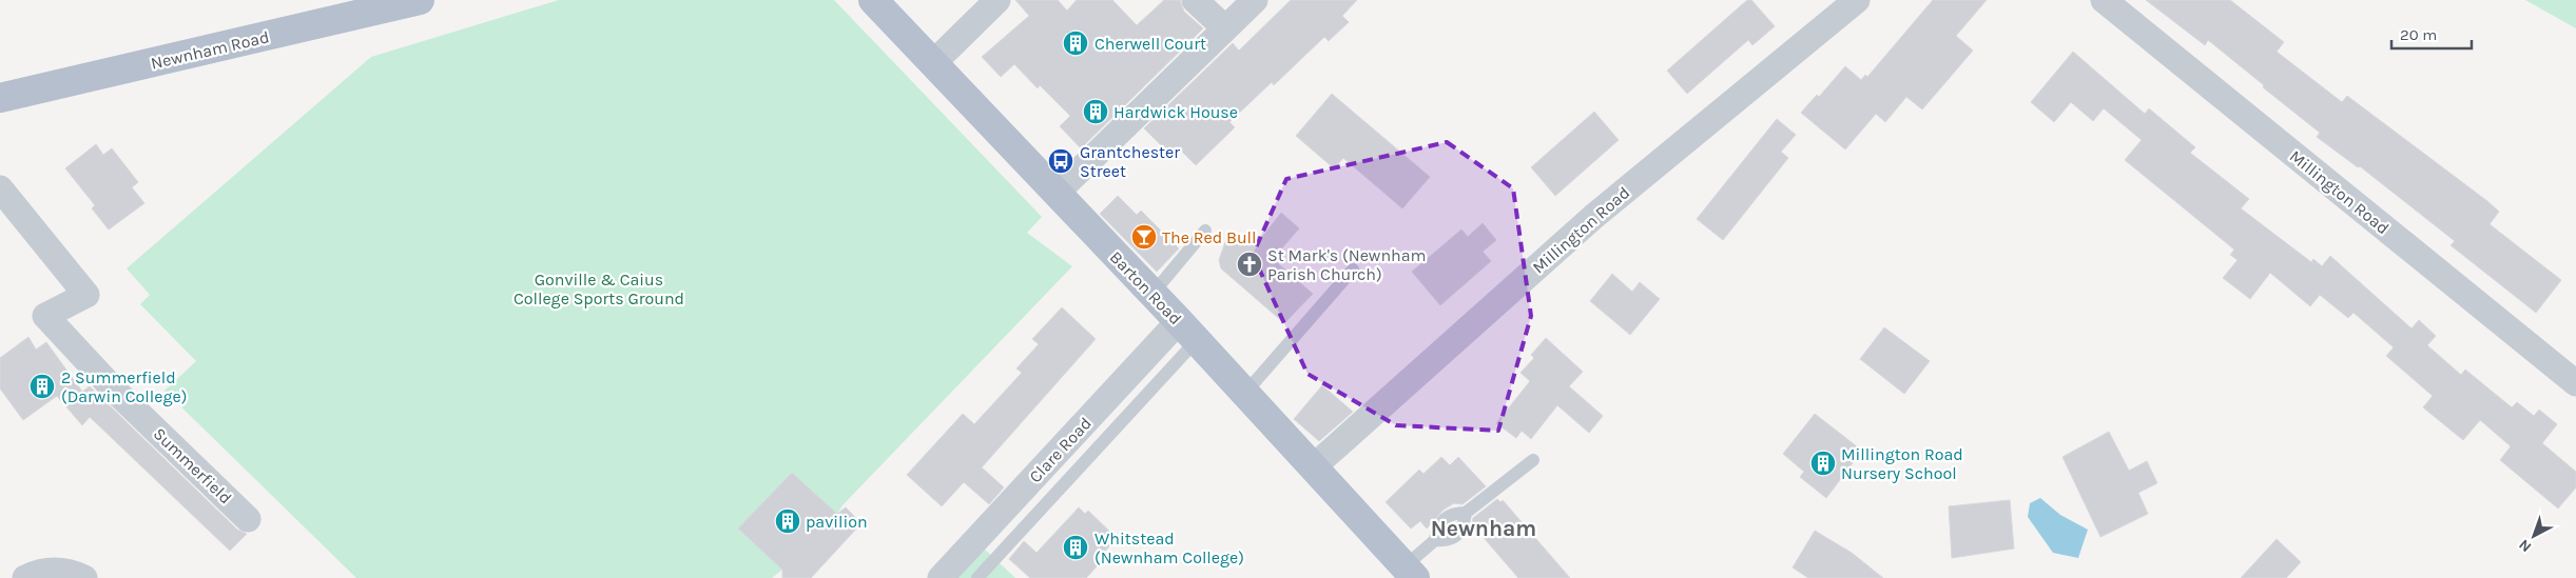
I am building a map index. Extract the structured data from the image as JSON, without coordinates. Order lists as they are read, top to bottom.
{
  "streets": {
    "main road": ["Newnham Road", "Barton Road"],
    "street": ["Millington Road", "Clare Road", "Summerfield"]
  },
  "crossings": [
    ["Millington Road", "Barton Road"],
    ["Barton Road", "Clare Road"]
  ],
  "districts": ["Newnham"],
  "parks": ["Gonville & Caius College Sports Ground"],
  "places": {
    "building": [
      "Cherwell Court",
      "Hardwick House",
      "2 Summerfield (Darwin College)",
      "Millington Road Nursery School",
      "pavilion",
      "Whitstead (Newnham College)"
    ],
    "bus stop": ["Grantchester Street"],
    "bar": ["The Red Bull"],
    "church": ["St Mark's (Newnham Parish Church)"]
  },
  "scale_bar": "20 m",
  "north": "bottom left"
}
